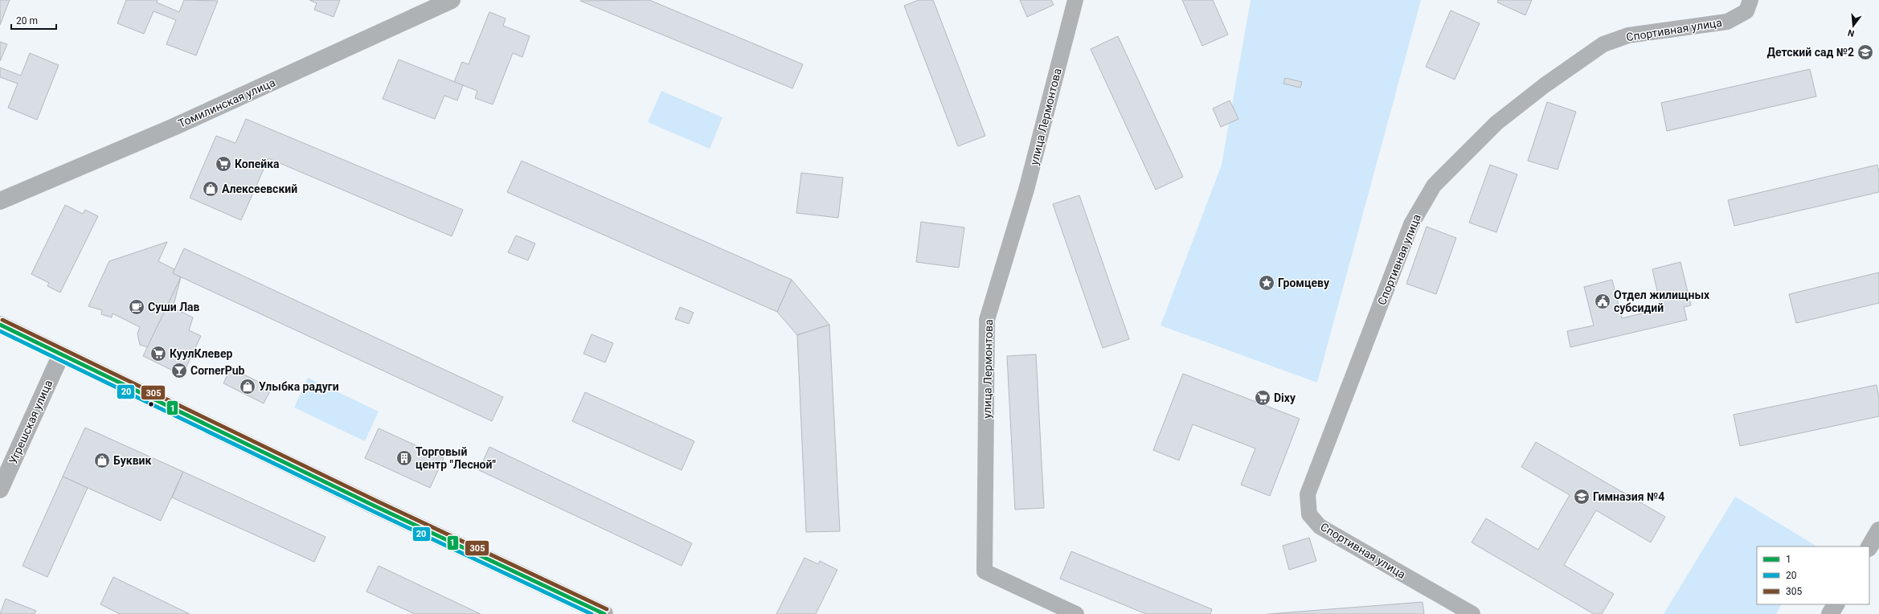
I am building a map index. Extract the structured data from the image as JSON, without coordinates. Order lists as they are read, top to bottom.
{
  "streets": {
    "street": [
      "Спортивная улица",
      "Томилинская улица",
      "улица Лермонтова",
      "Угрешская улица"
    ]
  },
  "places": {
    "school or university": ["Детский сад №2", "Гимназия №4"],
    "supermarket": ["Копейка", "КуулКлевер", "Dixy"],
    "shop": ["Алексеевский", "Улыбка радуги", "Буквик"],
    "place": ["Громцеву"],
    "public building": ["Отдел жилищных субсидий"],
    "cafe": ["Суши Лав"],
    "bar": ["CornerPub"],
    "building": ["Торговый центр \"Лесной\""]
  },
  "lines": ["transit line 305", "transit line 1", "transit line 20"],
  "legend": ["1", "20", "305"],
  "scale_bar": "20 m",
  "north": "bottom"
}
